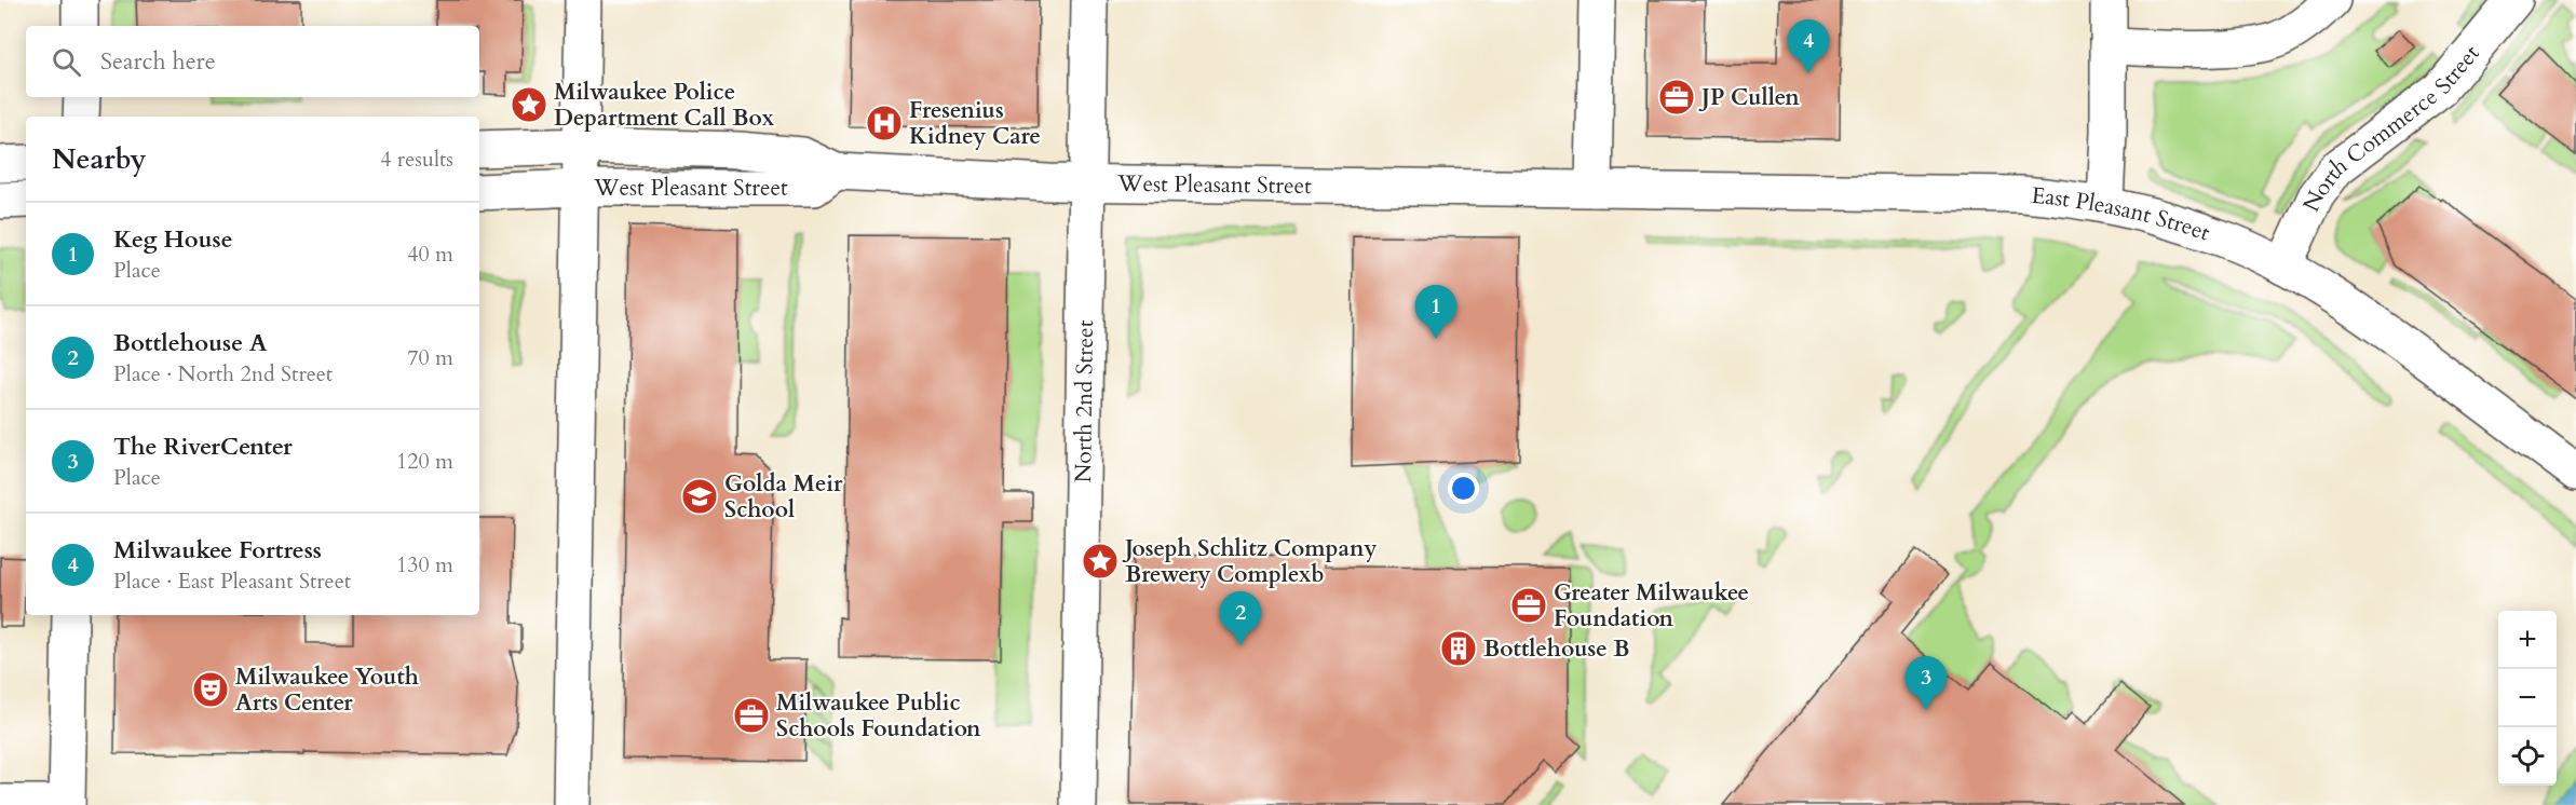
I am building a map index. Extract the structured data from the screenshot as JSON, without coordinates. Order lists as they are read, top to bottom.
{
  "streets": {
    "street": [
      "North Commerce Street",
      "West Pleasant Street",
      "East Pleasant Street",
      "North 2nd Street"
    ]
  },
  "crossings": [
    ["North Commerce Street", "East Pleasant Street"],
    ["West Pleasant Street", "East Pleasant Street"],
    ["West Pleasant Street", "North 2nd Street"]
  ],
  "places": {
    "office": ["JP Cullen", "Greater Milwaukee Foundation", "Milwaukee Public Schools Foundation"],
    "place": ["Milwaukee Police Department Call Box", "Joseph Schlitz Company Brewery Complexb"],
    "hospital": ["Fresenius Kidney Care"],
    "school or university": ["Golda Meir School"],
    "building": ["Bottlehouse B"],
    "theatre": ["Milwaukee Youth Arts Center"]
  },
  "page": {
    "pins": [
      "4",
      "1",
      "2",
      "3"
    ],
    "search": "Search here",
    "heading": ["Nearby", "4 results"],
    "list": [
      {
        "mark": "1",
        "name": "Keg House",
        "note": "Place",
        "value": "40 m"
      },
      {
        "mark": "2",
        "name": "Bottlehouse A",
        "note": "Place · North 2nd Street",
        "value": "70 m"
      },
      {
        "mark": "3",
        "name": "The RiverCenter",
        "note": "Place",
        "value": "120 m"
      },
      {
        "mark": "4",
        "name": "Milwaukee Fortress",
        "note": "Place · East Pleasant Street",
        "value": "130 m"
      }
    ],
    "map_buttons": ["+", "−"]
  }
}
